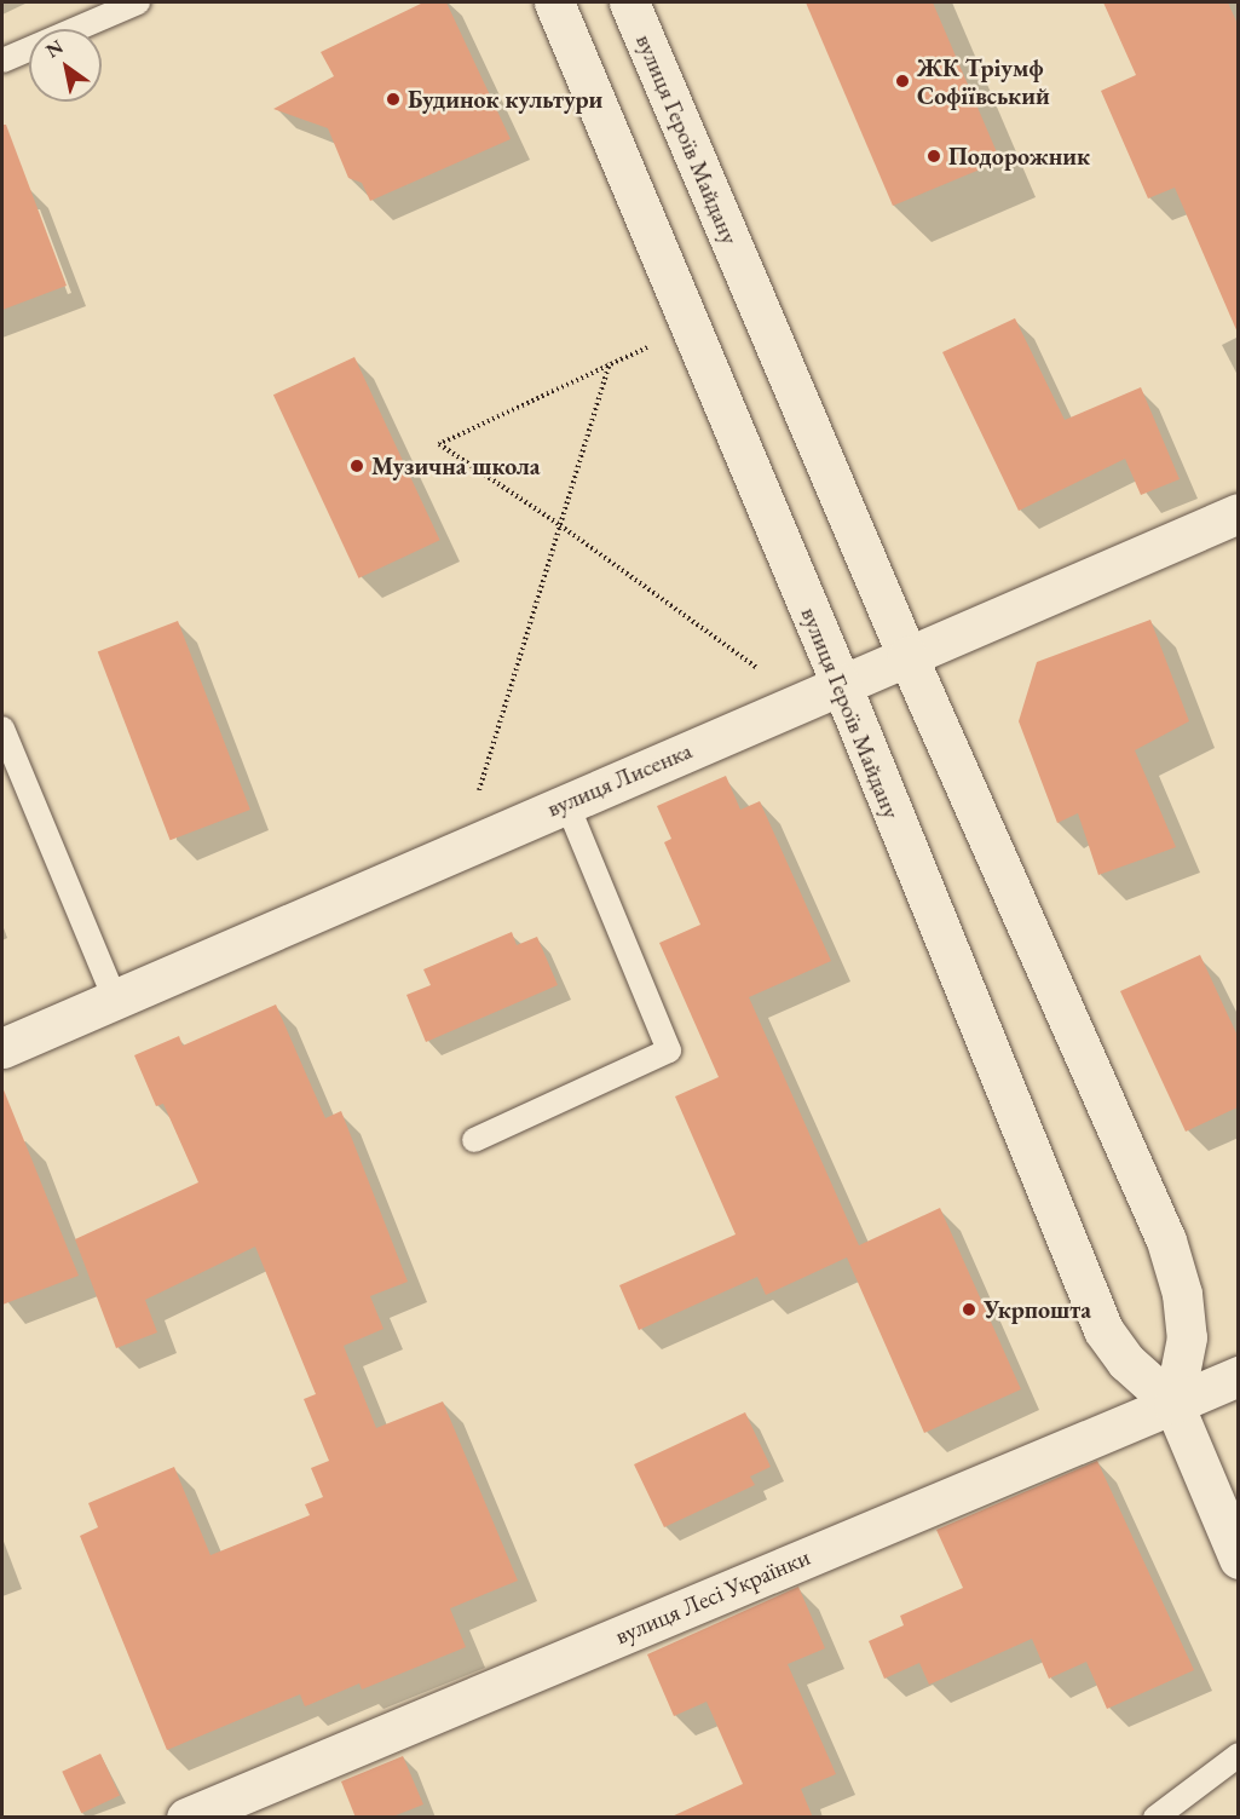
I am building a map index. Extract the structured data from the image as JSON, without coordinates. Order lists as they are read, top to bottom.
{
  "streets": {
    "street": ["вулиця Героїв Майдану", "вулиця Лисенка", "вулиця Лесі Українки"]
  },
  "crossings": [
    ["вулиця Героїв Майдану", "вулиця Лисенка"],
    ["вулиця Героїв Майдану", "вулиця Лесі Українки"]
  ],
  "places": [
    "ЖК Тріумф Софіївський",
    "Будинок культури",
    "Подорожник",
    "Музична школа",
    "Укрпошта"
  ],
  "north": "top left"
}
